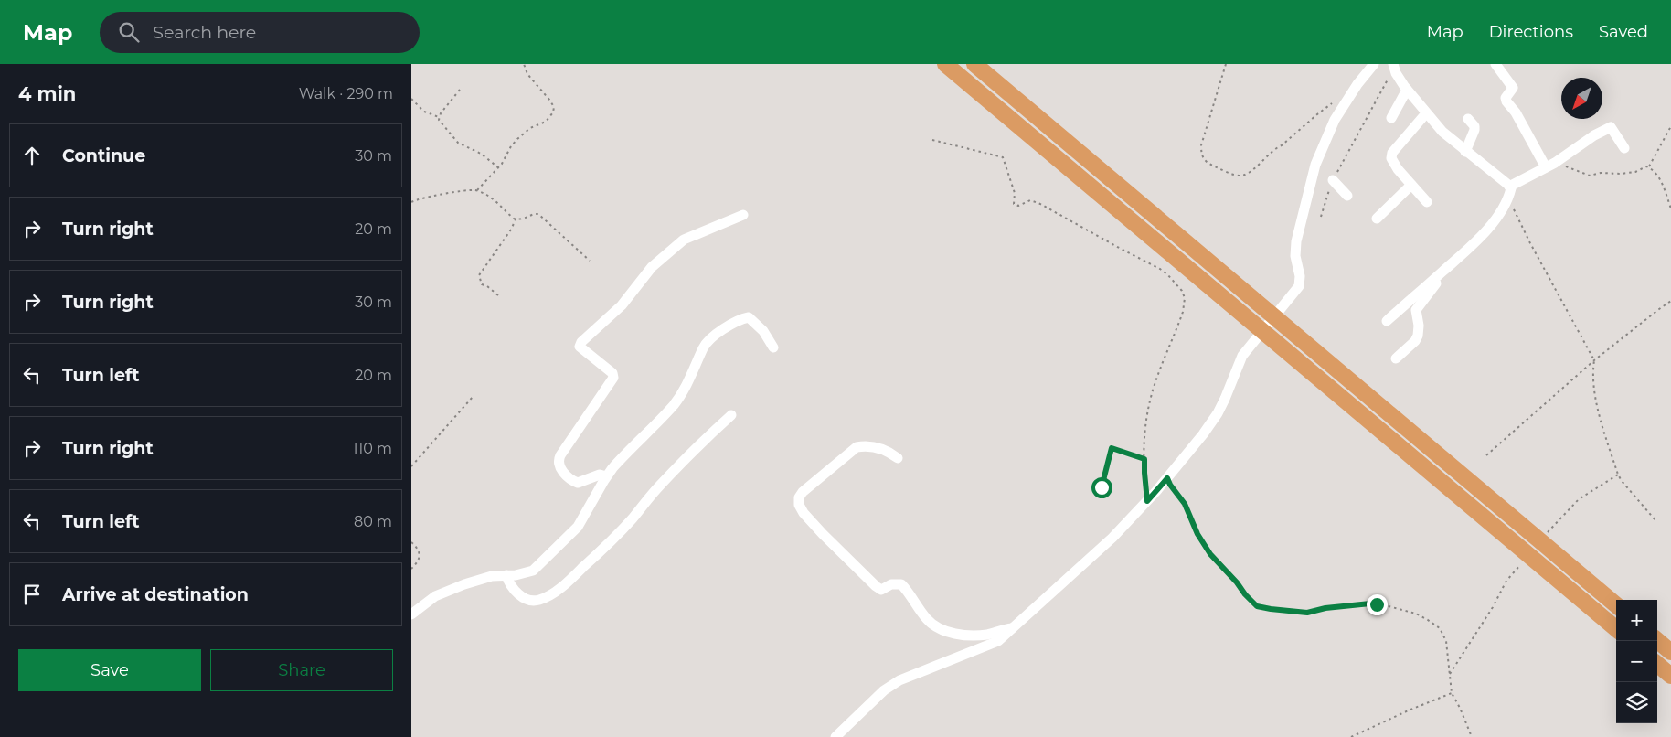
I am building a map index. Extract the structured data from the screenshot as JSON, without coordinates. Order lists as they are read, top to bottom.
{
  "north": "bottom left",
  "page": {
    "header": "Map",
    "search": "Search here",
    "nav": ["Map", "Directions", "Saved"],
    "heading": ["4 min", "Walk · 290 m"],
    "list": [
      ["Continue", "30 m"],
      ["Turn right", "20 m"],
      ["Turn right", "30 m"],
      ["Turn left", "20 m"],
      ["Turn right", "110 m"],
      ["Turn left", "80 m"],
      "Arrive at destination"
    ],
    "map_buttons": ["+", "−"],
    "buttons": ["Save", "Share"]
  }
}
